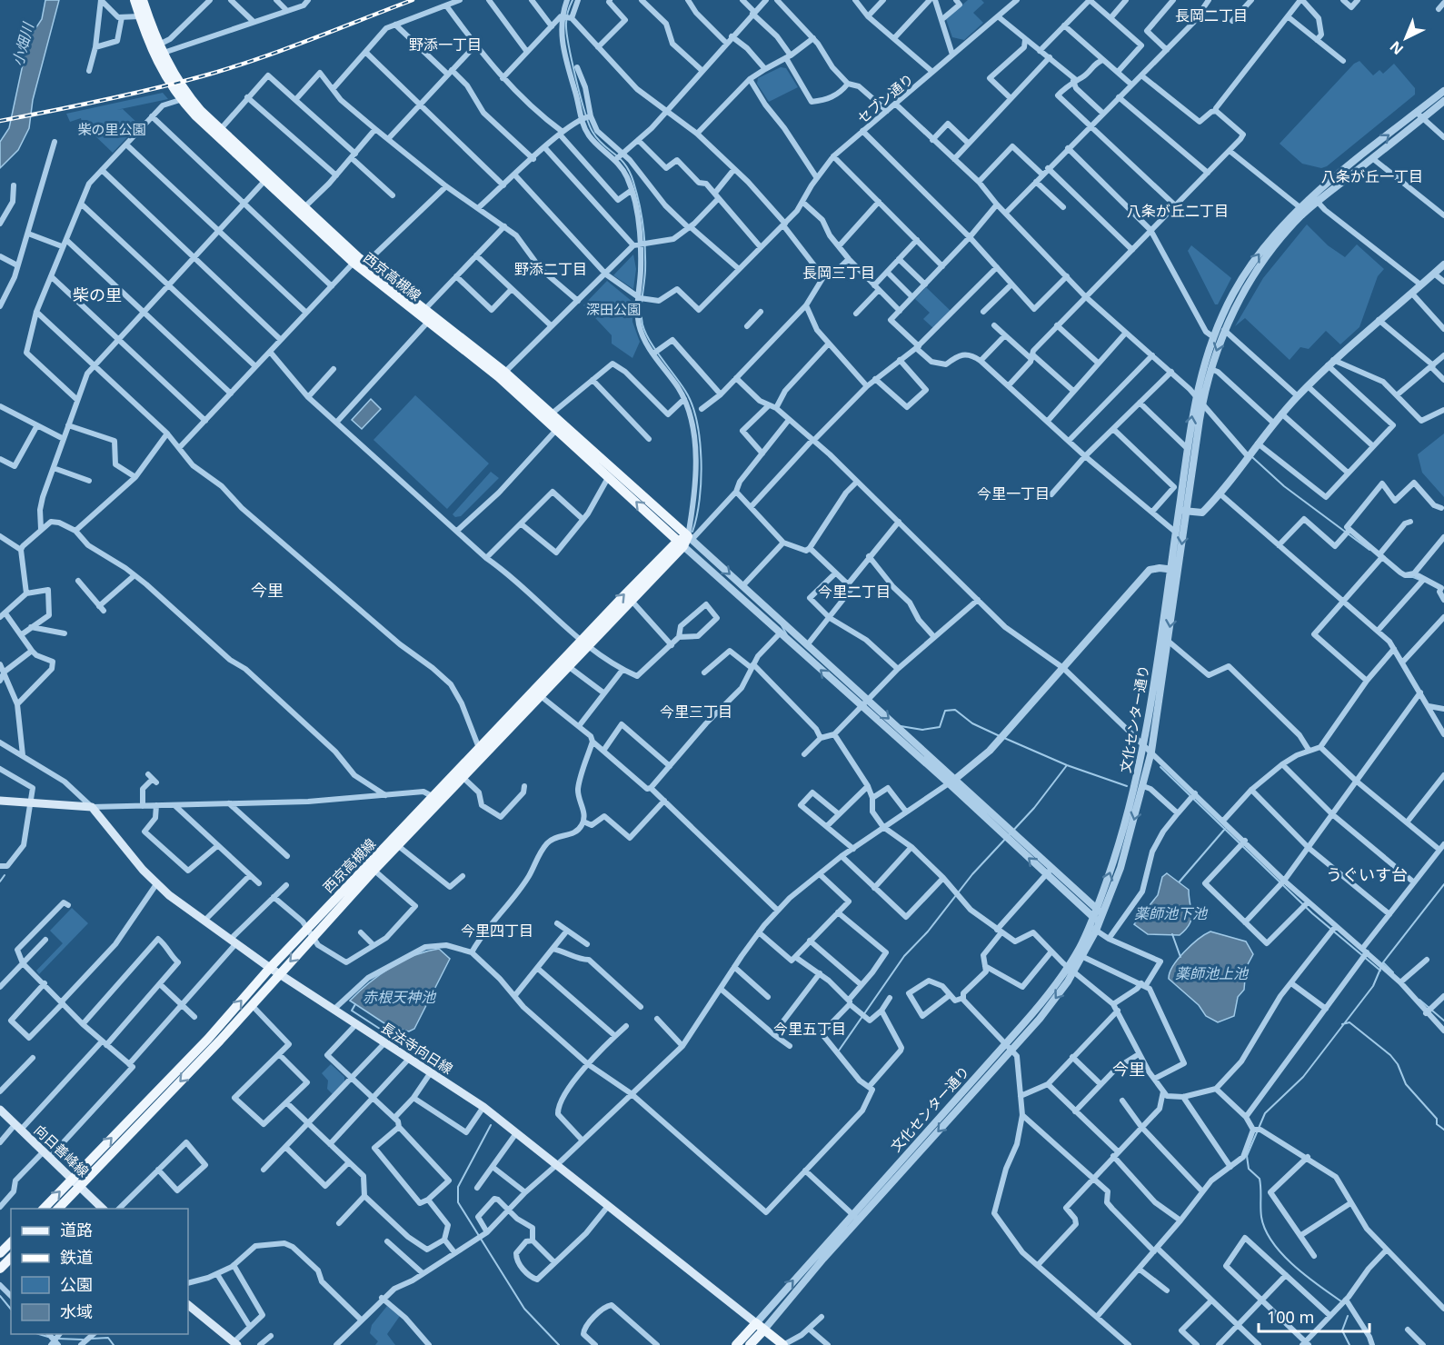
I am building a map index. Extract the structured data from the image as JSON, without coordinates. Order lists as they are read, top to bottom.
{
  "streets": {
    "main road": ["西京高槻線", "長法寺向日線", "向日善峰線"],
    "street": ["セブン通り", "文化センター通り"]
  },
  "crossings": [
    ["西京高槻線", "長法寺向日線"],
    ["西京高槻線", "向日善峰線"],
    ["文化センター通り", "長法寺向日線"]
  ],
  "districts": [
    "長岡二丁目",
    "野添一丁目",
    "八条が丘一丁目",
    "八条が丘二丁目",
    "野添二丁目",
    "長岡三丁目",
    "柴の里",
    "今里一丁目",
    "今里",
    "今里二丁目",
    "今里三丁目",
    "うぐいす台",
    "今里四丁目",
    "今里五丁目",
    "今里"
  ],
  "water": [
    "小畑川",
    "薬師池下池",
    "薬師池上池",
    "赤根天神池"
  ],
  "parks": ["柴の里公園", "深田公園"],
  "legend": [
    "道路",
    "鉄道",
    "公園",
    "水域"
  ],
  "scale_bar": "100 m",
  "north": "bottom left"
}
